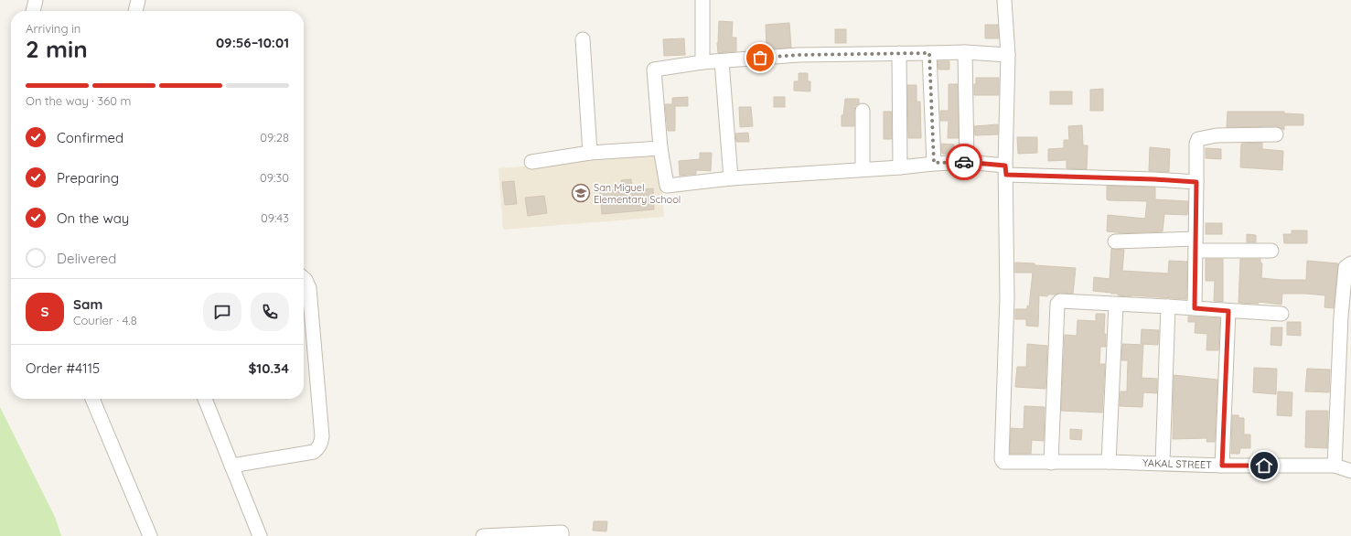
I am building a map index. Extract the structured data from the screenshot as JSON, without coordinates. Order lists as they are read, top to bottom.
{
  "streets": {
    "street": ["YAKAL STREET"]
  },
  "places": {
    "school or university": ["San Miguel Elementary School"]
  },
  "page": {
    "heading": ["2 min", "Arriving in", "09:56–10:01"],
    "panel": [
      "Sam",
      "Courier · 4.8",
      "Order #4115",
      "$10.34"
    ],
    "bar": "On the way · 360 m",
    "list": [
      ["Confirmed", "09:28"],
      ["Preparing", "09:30"],
      ["On the way", "09:43"],
      "Delivered"
    ],
    "round": "S"
  }
}
